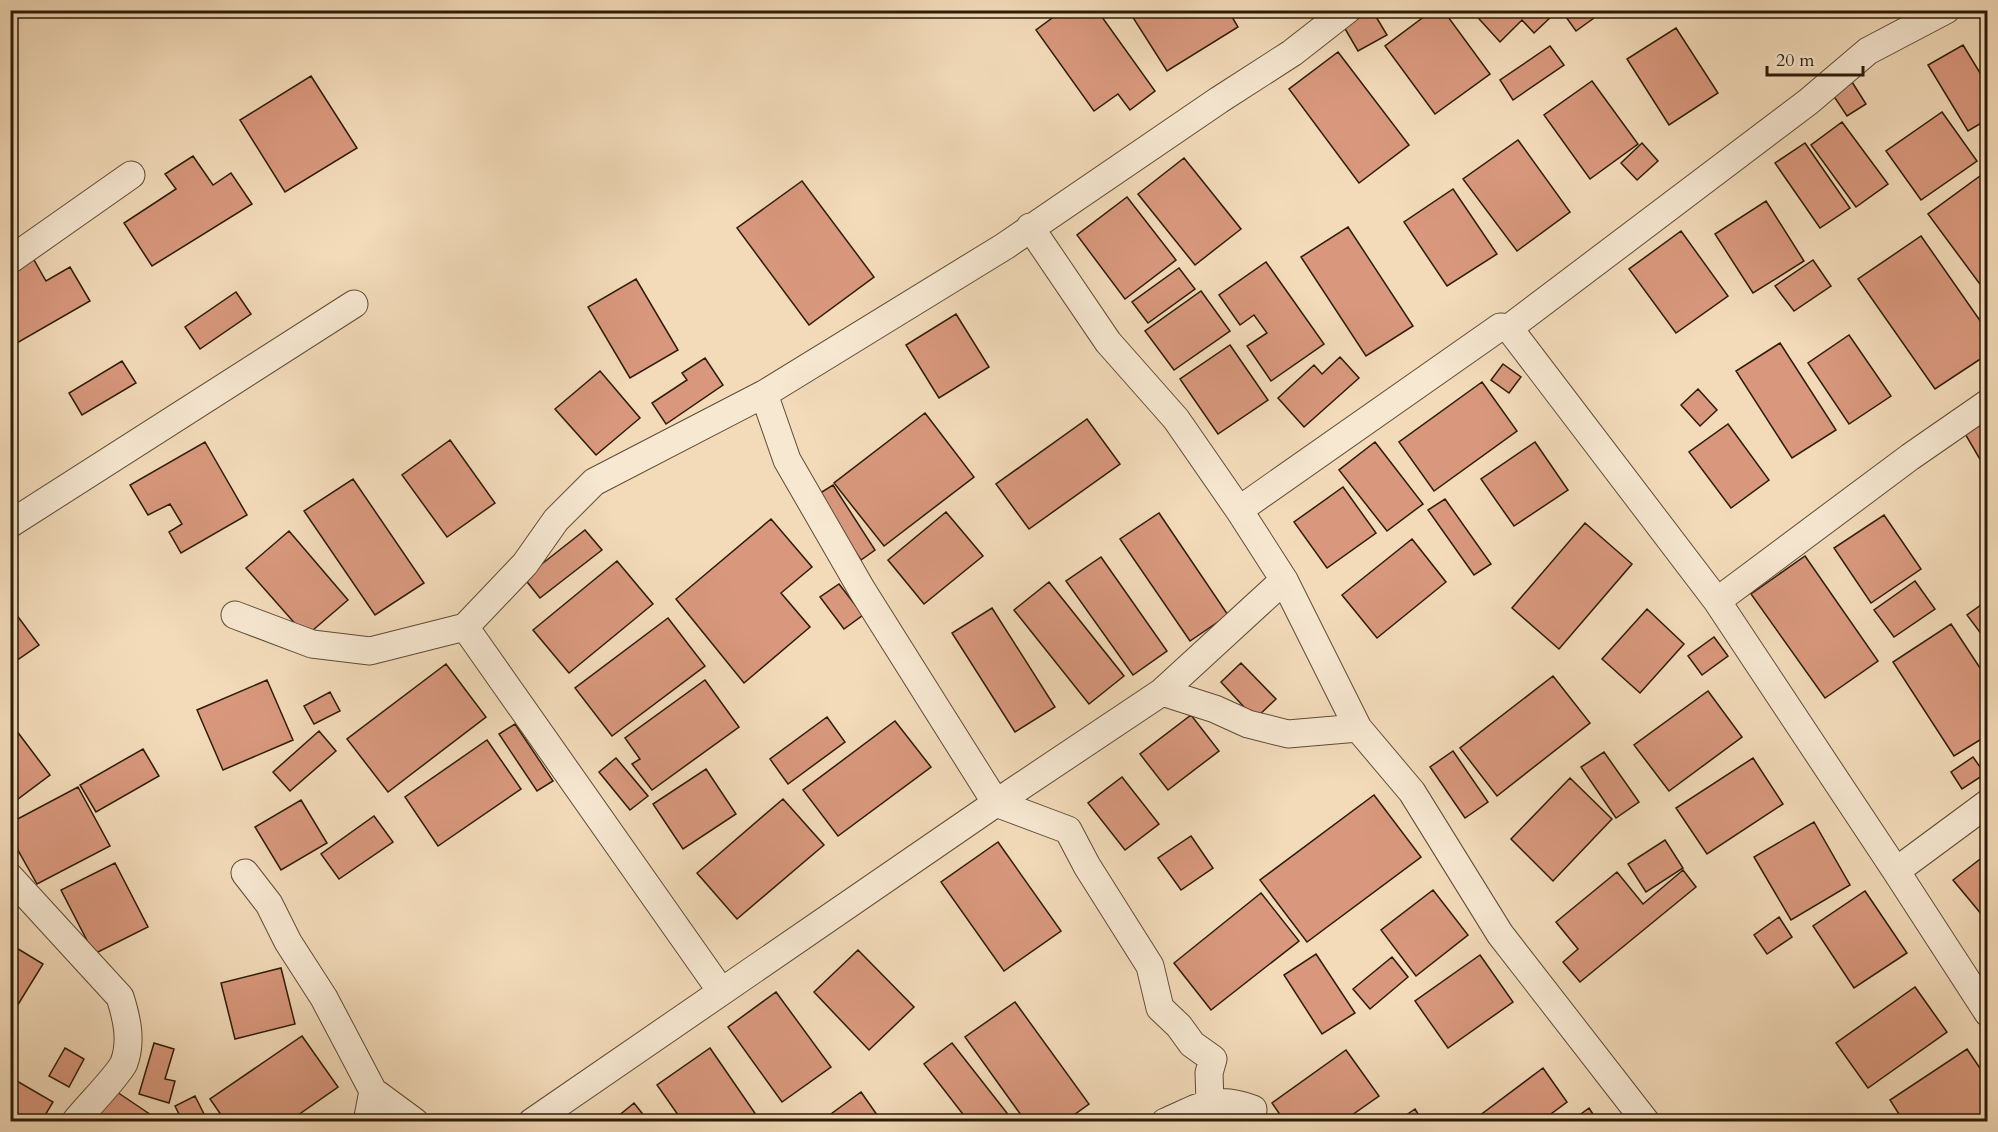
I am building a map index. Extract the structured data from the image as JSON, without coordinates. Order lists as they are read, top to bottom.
{
  "scale_bar": "20 m"
}
